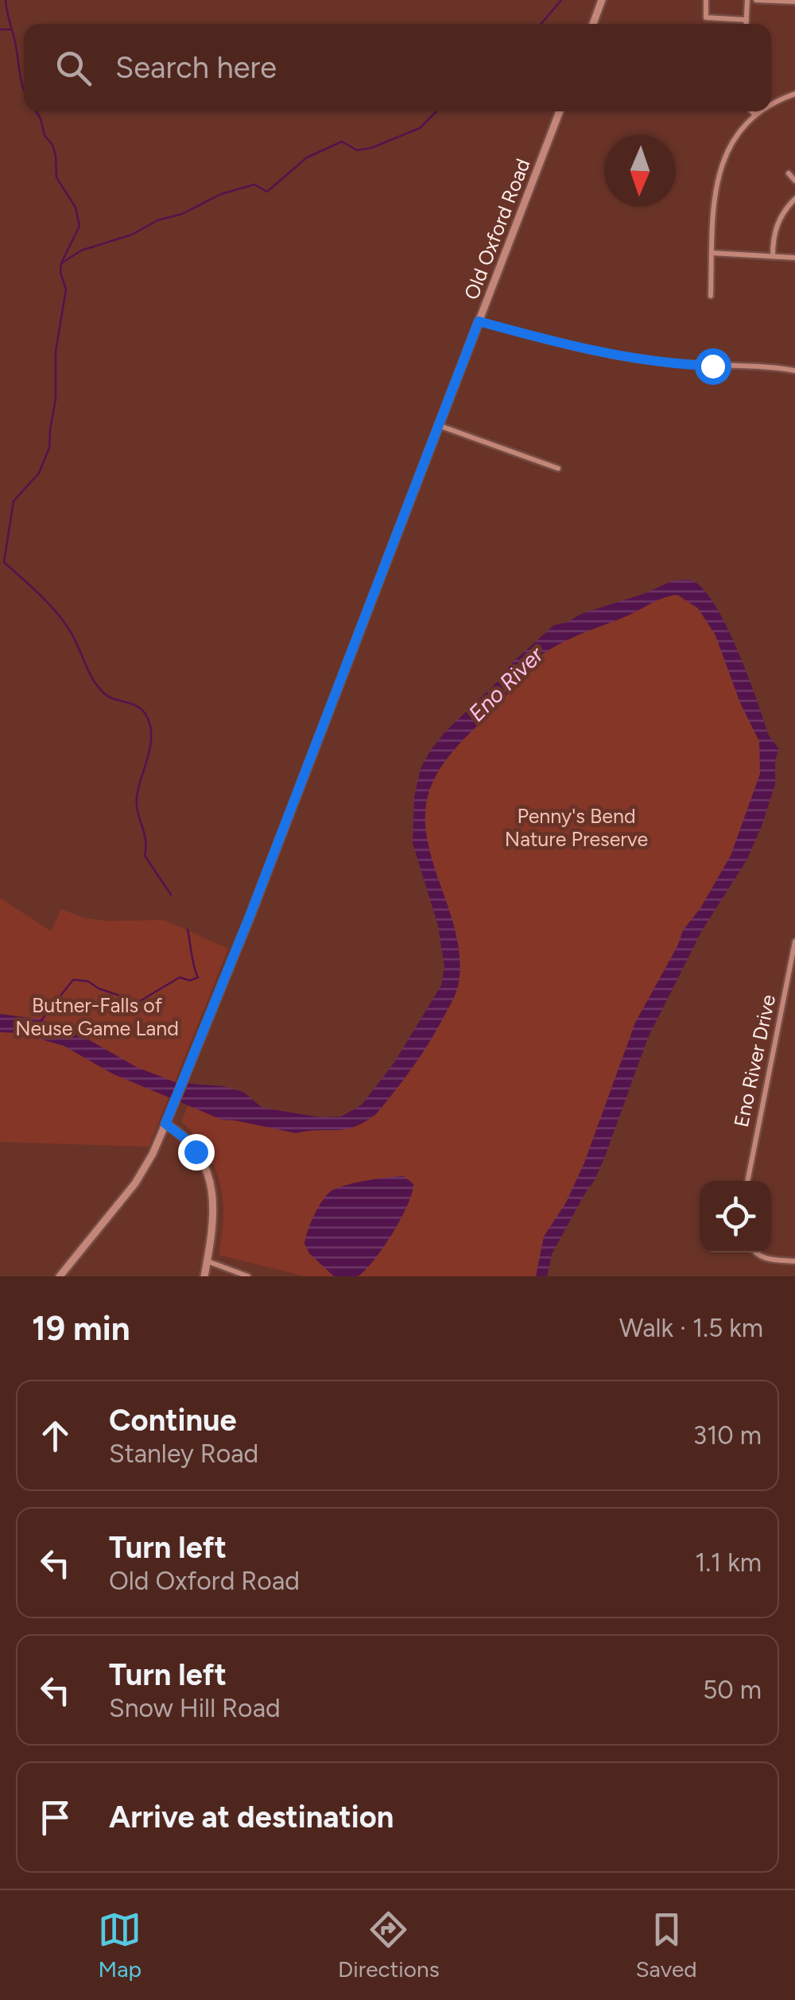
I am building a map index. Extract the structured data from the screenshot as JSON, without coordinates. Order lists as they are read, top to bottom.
{
  "streets": {
    "street": ["Old Oxford Road", "Eno River Drive"]
  },
  "water": ["Eno River"],
  "parks": ["Penny's Bend Nature Preserve", "Butner-Falls of Neuse Game Land"],
  "north": "bottom",
  "page": {
    "search": "Search here",
    "heading": ["19 min", "Walk · 1.5 km"],
    "list": [
      ["Continue", "Stanley Road", "310 m"],
      ["Turn left", "Old Oxford Road", "1.1 km"],
      ["Turn left", "Snow Hill Road", "50 m"],
      "Arrive at destination"
    ],
    "nav": ["Map", "Directions", "Saved"]
  }
}
